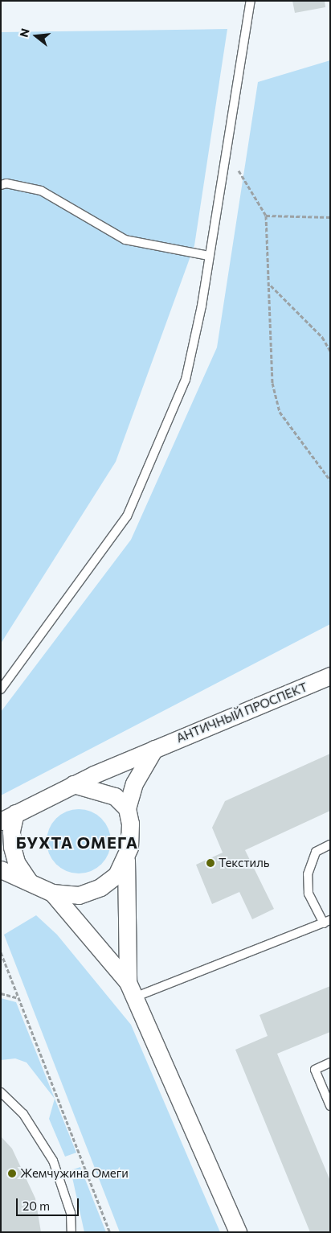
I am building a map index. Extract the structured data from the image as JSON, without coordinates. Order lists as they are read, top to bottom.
{
  "streets": {
    "street": ["АНТИЧНЫЙ ПРОСПЕКТ"]
  },
  "districts": ["БУХТА ОМЕГА"],
  "places": ["Текстиль", "Жемчужина Омеги"],
  "scale_bar": "20 m",
  "north": "left"
}
